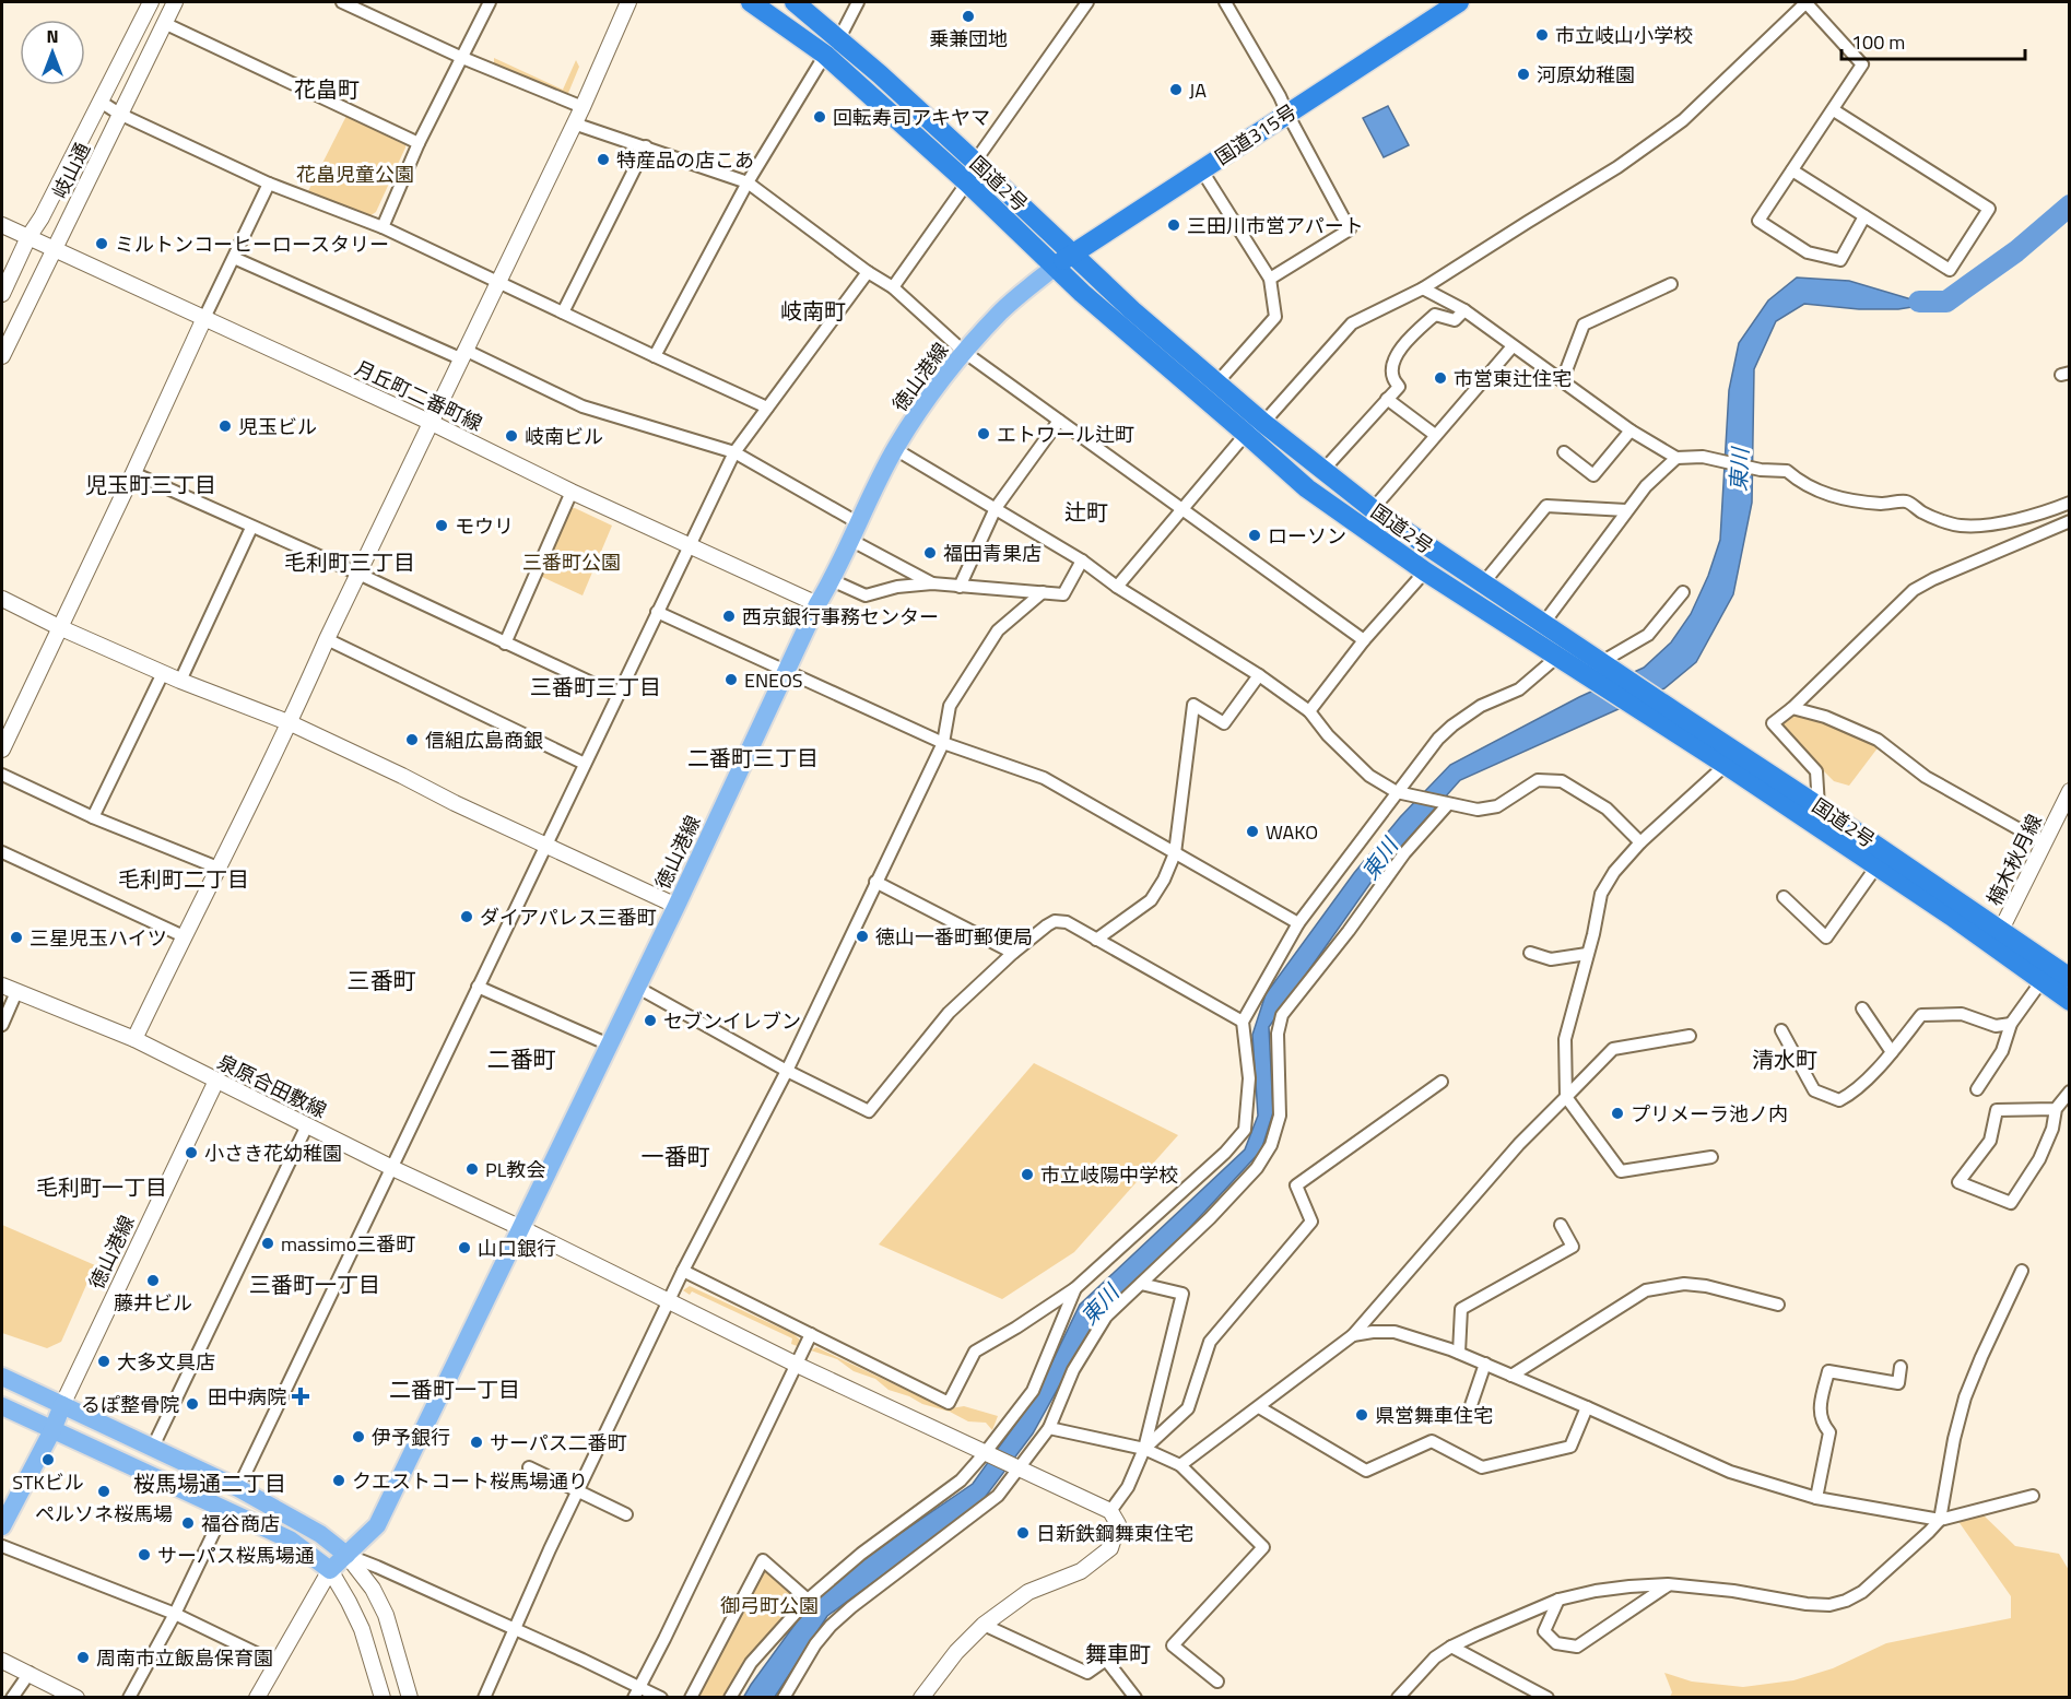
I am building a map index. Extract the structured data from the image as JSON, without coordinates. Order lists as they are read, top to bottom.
{
  "streets": {
    "highway": ["国道315号", "国道2号"],
    "main road": ["徳山港線"],
    "street": [
      "岐山通",
      "月丘町二番町線",
      "楠木秋月線",
      "泉原合田敷線"
    ]
  },
  "crossings": [
    ["国道315号", "国道2号"],
    ["国道315号", "徳山港線"],
    ["岐山通", "月丘町二番町線"],
    ["国道2号", "徳山港線"],
    ["国道2号", "楠木秋月線"],
    ["徳山港線", "月丘町二番町線"],
    ["徳山港線", "泉原合田敷線"]
  ],
  "districts": [
    "花畠町",
    "岐南町",
    "児玉町三丁目",
    "辻町",
    "毛利町三丁目",
    "三番町三丁目",
    "二番町三丁目",
    "毛利町二丁目",
    "三番町",
    "二番町",
    "清水町",
    "一番町",
    "毛利町一丁目",
    "三番町一丁目",
    "二番町一丁目",
    "桜馬場通二丁目",
    "舞車町"
  ],
  "water": ["東川"],
  "parks": ["花畠児童公園", "三番町公園", "御弓町公園"],
  "places": {
    "other": [
      "乗兼団地",
      "市立岐山小学校",
      "河原幼稚園",
      "JA",
      "回転寿司アキヤマ",
      "特産品の店こあ",
      "三田川市営アパート",
      "ミルトンコーヒーロースタリー",
      "市営東辻住宅",
      "児玉ビル",
      "エトワール辻町",
      "岐南ビル",
      "モウリ",
      "ローソン",
      "福田青果店",
      "西京銀行事務センター",
      "ENEOS",
      "信組広島商銀",
      "WAKO",
      "ダイアパレス三番町",
      "徳山一番町郵便局",
      "三星児玉ハイツ",
      "セブンイレブン",
      "プリメーラ池ノ内",
      "小さき花幼稚園",
      "PL教会",
      "市立岐陽中学校",
      "massimo三番町",
      "山口銀行",
      "藤井ビル",
      "大多文具店",
      "るぽ整骨院",
      "県営舞車住宅",
      "伊予銀行",
      "サーパス二番町",
      "STKビル",
      "クエストコート桜馬場通り",
      "ペルソネ桜馬場",
      "福谷商店",
      "日新鉄鋼舞東住宅",
      "サーパス桜馬場通",
      "周南市立飯島保育園"
    ],
    "health": ["田中病院"]
  },
  "scale_bar": "100 m",
  "north": "top"
}
